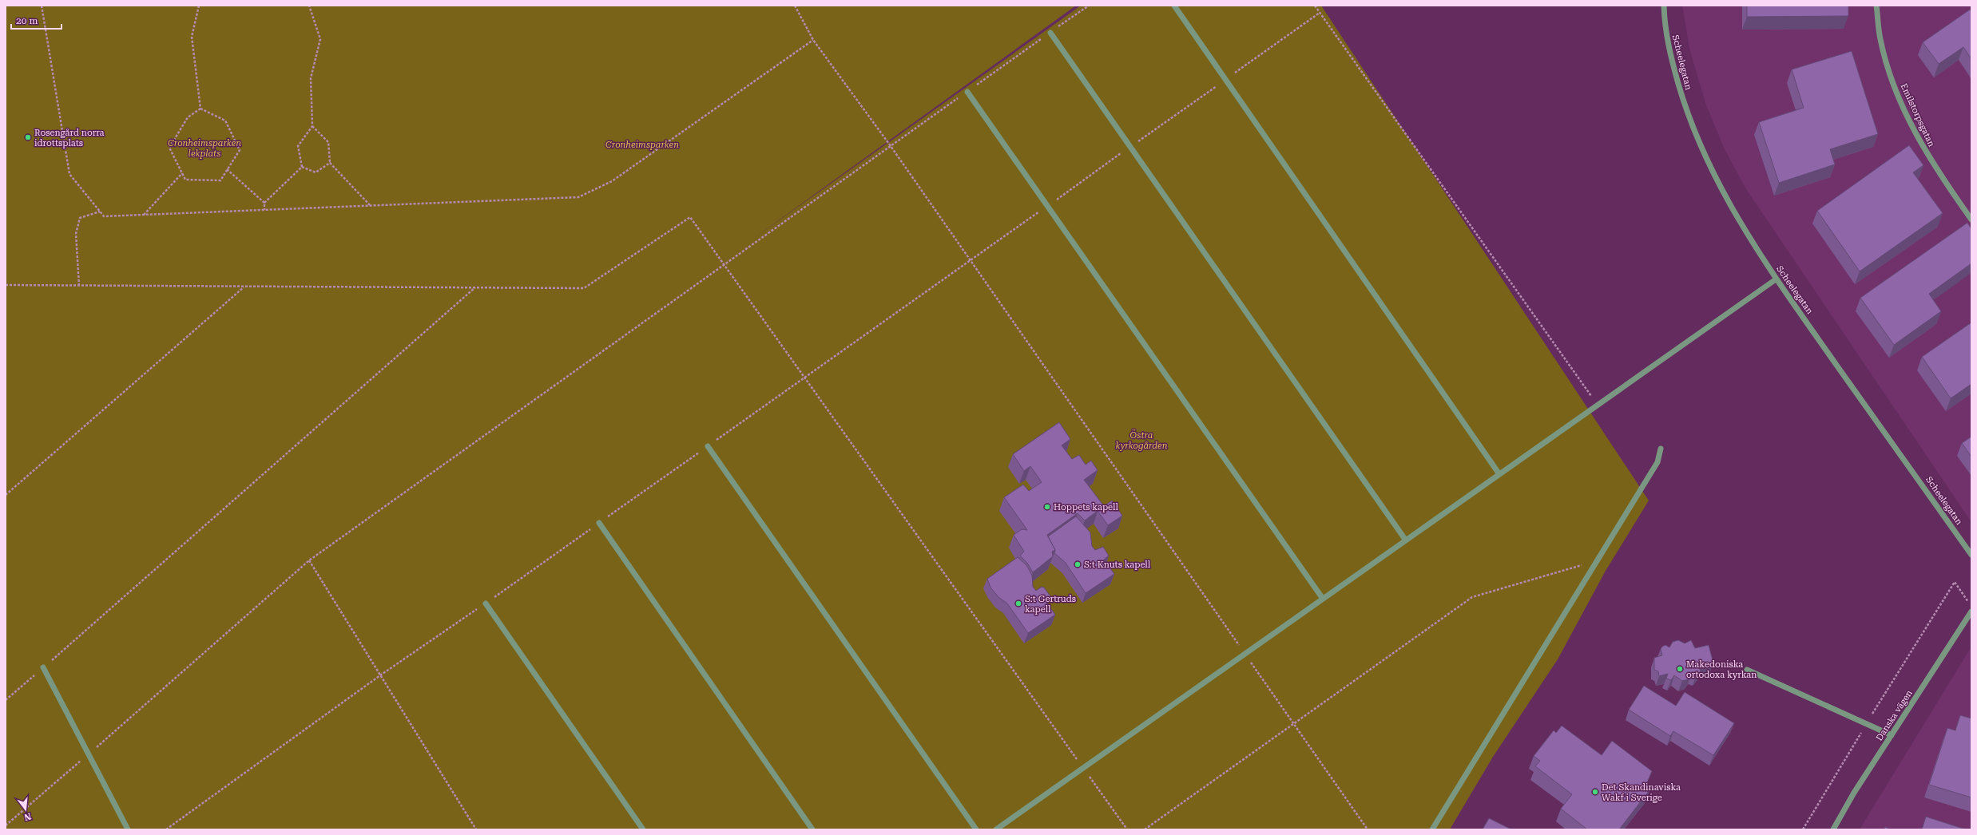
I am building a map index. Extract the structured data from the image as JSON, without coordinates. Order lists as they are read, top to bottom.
{
  "streets": {
    "street": ["Scheelegatan", "Emilstorpsgatan", "Danska vägen"]
  },
  "parks": ["Cronheimsparken lekplats", "Cronheimsparken", "Östra kyrkogården"],
  "places": [
    "Rosengård norra idrottsplats",
    "Hoppets kapell",
    "S:t Knuts kapell",
    "S:t Gertruds kapell",
    "Makedoniska ortodoxa kyrkan",
    "Det Skandinaviska Wakf i Sverige"
  ],
  "scale_bar": "20 m",
  "north": "bottom"
}
